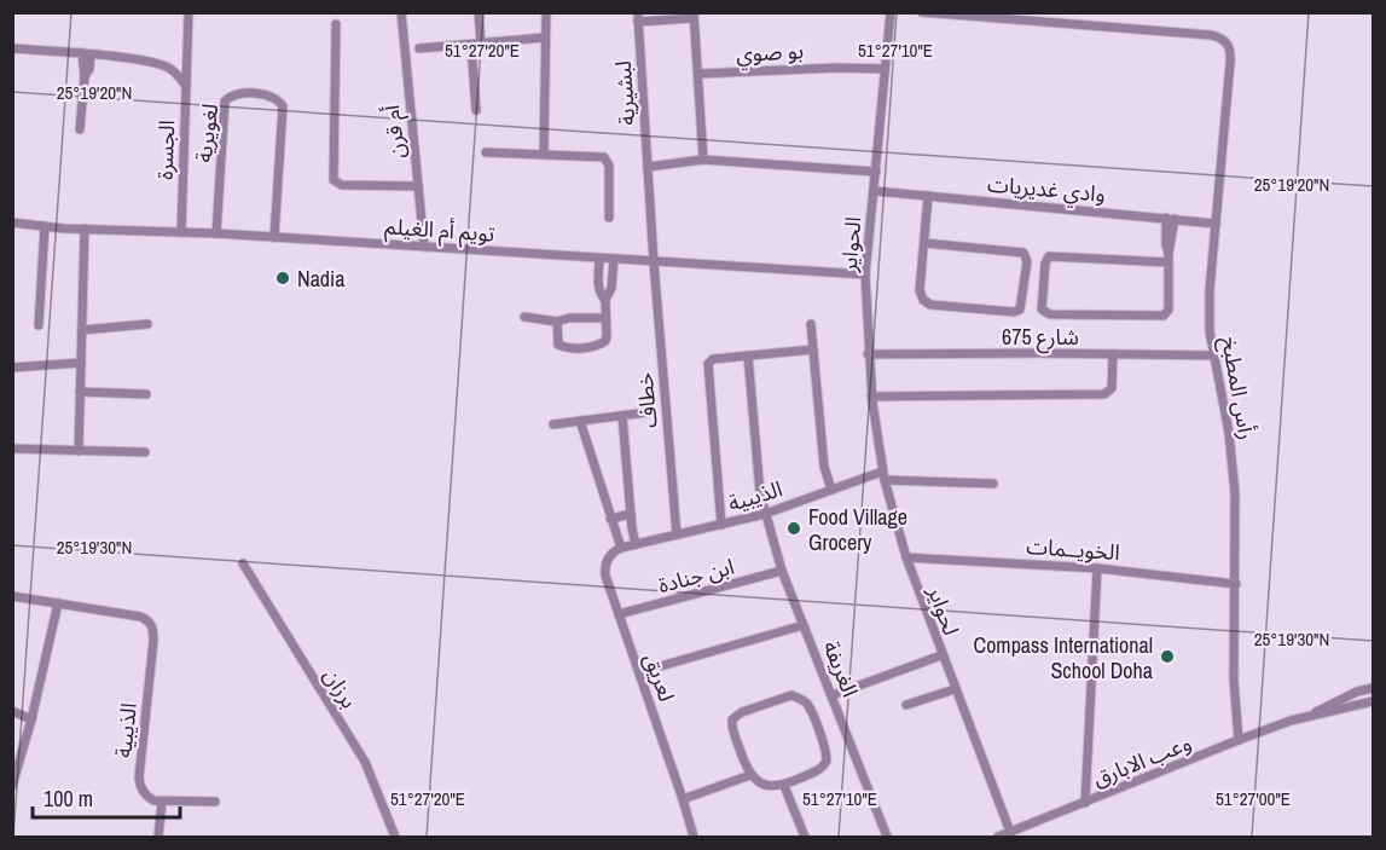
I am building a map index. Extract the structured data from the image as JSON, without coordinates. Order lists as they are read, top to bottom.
{
  "streets": {
    "street": [
      "بو صوي",
      "لبشيرية",
      "أم قرن",
      "لغويرية",
      "الجسرة",
      "وادي غديريات",
      "تويم أم الغيلم",
      "الحواير",
      "شارع 675",
      "رأس المطبخ",
      "خطاف",
      "الذيبية",
      "الخويــمات",
      "ابن جنادة",
      "لحواير",
      "الغريفة",
      "لعريق",
      "برزان",
      "وعب الابارق"
    ]
  },
  "crossings": [
    ["بو صوي", "الحواير"],
    ["لبشيرية", "تويم أم الغيلم"],
    ["لبشيرية", "خطاف"],
    ["أم قرن", "تويم أم الغيلم"],
    ["لغويرية", "تويم أم الغيلم"],
    ["الجسرة", "تويم أم الغيلم"],
    ["وادي غديريات", "الحواير"],
    ["وادي غديريات", "رأس المطبخ"],
    ["تويم أم الغيلم", "الحواير"],
    ["تويم أم الغيلم", "خطاف"],
    ["الحواير", "شارع 675"],
    ["الحواير", "الذيبية"],
    ["الحواير", "لحواير"],
    ["شارع 675", "رأس المطبخ"],
    ["رأس المطبخ", "الخويــمات"],
    ["رأس المطبخ", "وعب الابارق"],
    ["خطاف", "الذيبية"],
    ["الذيبية", "لحواير"],
    ["الذيبية", "الغريفة"],
    ["الخويــمات", "لحواير"],
    ["ابن جنادة", "الغريفة"],
    ["ابن جنادة", "لعريق"],
    ["لحواير", "وعب الابارق"]
  ],
  "places": ["Nadia", "Food Village Grocery", "Compass International School Doha"],
  "scale_bar": "100 m",
  "coordinates": [
    "51°27'20\"E",
    "51°27'10\"E",
    "25°19'20\"N",
    "25°19'30\"N",
    "51°27'00\"E"
  ]
}
